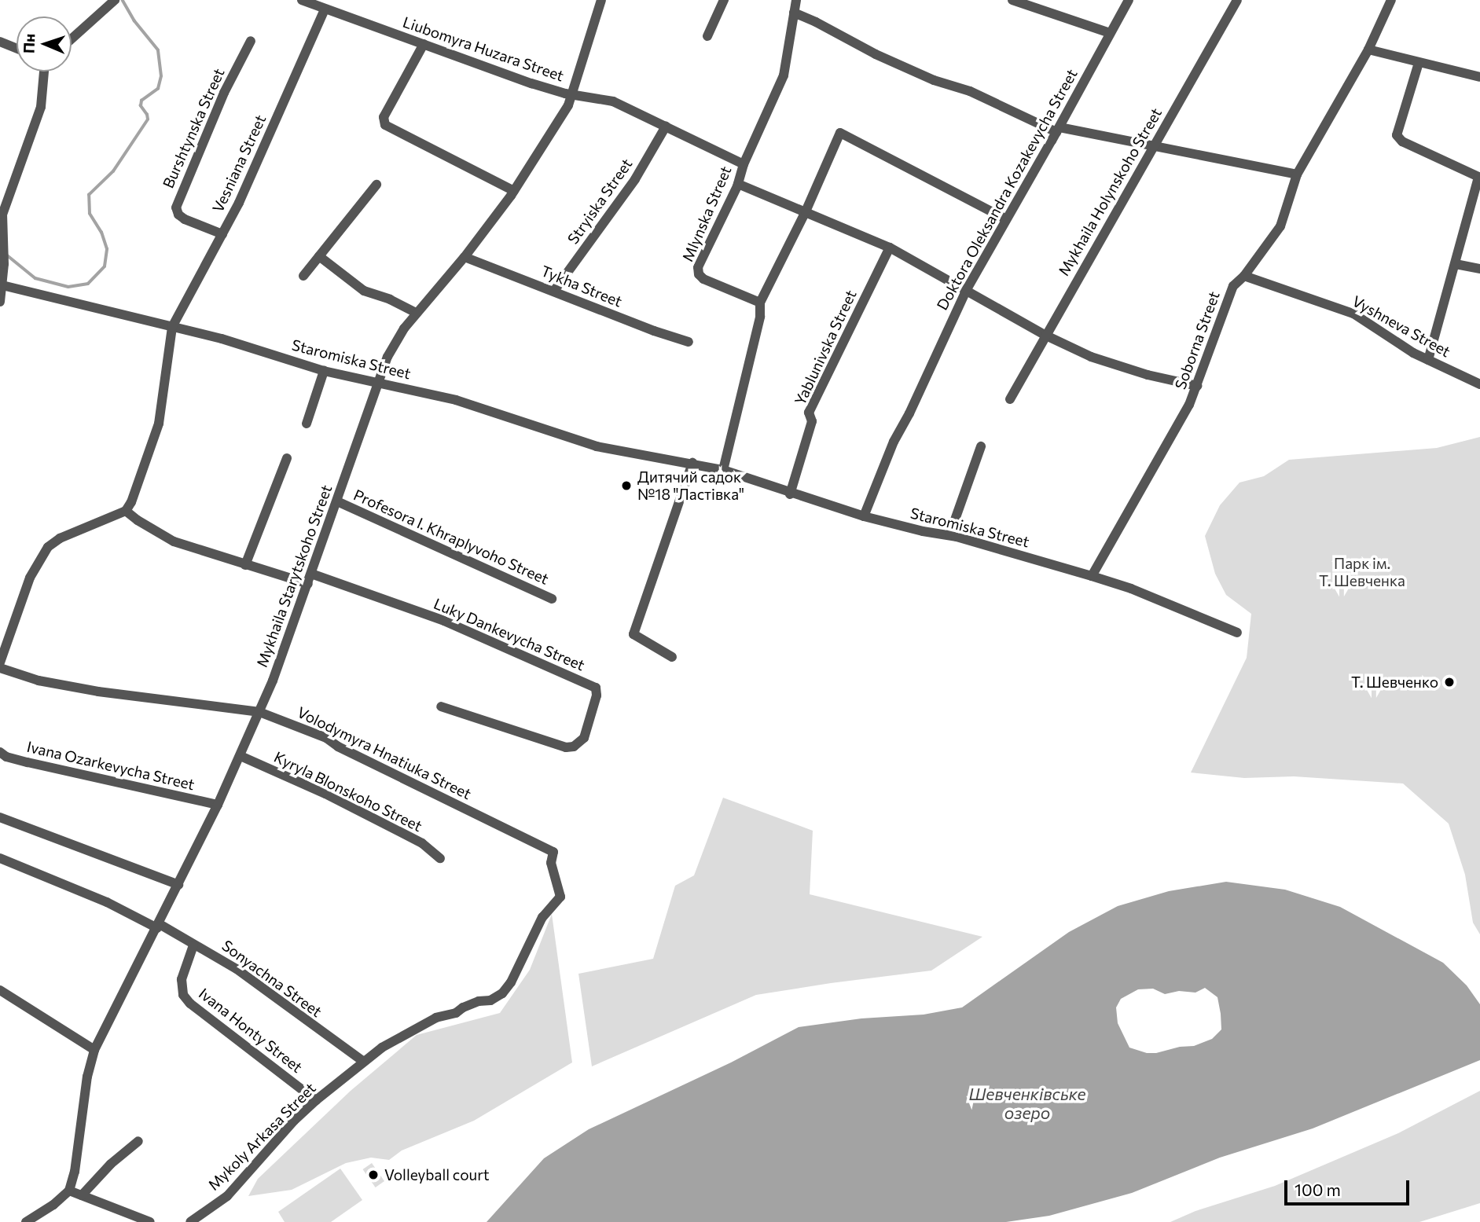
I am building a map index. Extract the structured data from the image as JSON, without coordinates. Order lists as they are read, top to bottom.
{
  "streets": {
    "street": [
      "Liubomyra Huzara Street",
      "Burshtynska Street",
      "Vesniana Street",
      "Doktora Oleksandra Kozakevycha Street",
      "Mykhaila Holynskoho Street",
      "Stryiska Street",
      "Mlynska Street",
      "Tykha Street",
      "Vyshneva Street",
      "Soborna Street",
      "Yablunivska Street",
      "Staromiska Street",
      "Profesora I. Khraplyvoho Street",
      "Mykhaila Starytskoho Street",
      "Luky Dankevycha Street",
      "Volodymyra Hnatiuka Street",
      "Ivana Ozarkevycha Street",
      "Kyryla Blonskoho Street",
      "Sonyachna Street",
      "Ivana Honty Street",
      "Mykoly Arkasa Street"
    ]
  },
  "crossings": [
    ["Liubomyra Huzara Street", "Vesniana Street"],
    ["Liubomyra Huzara Street", "Stryiska Street"],
    ["Liubomyra Huzara Street", "Mlynska Street"],
    ["Liubomyra Huzara Street", "Mykhaila Starytskoho Street"],
    ["Burshtynska Street", "Vesniana Street"],
    ["Vesniana Street", "Staromiska Street"],
    ["Doktora Oleksandra Kozakevycha Street", "Staromiska Street"],
    ["Stryiska Street", "Tykha Street"],
    ["Tykha Street", "Mykhaila Starytskoho Street"],
    ["Vyshneva Street", "Soborna Street"],
    ["Soborna Street", "Staromiska Street"],
    ["Yablunivska Street", "Staromiska Street"],
    ["Staromiska Street", "Mykhaila Starytskoho Street"],
    ["Profesora I. Khraplyvoho Street", "Mykhaila Starytskoho Street"],
    ["Mykhaila Starytskoho Street", "Luky Dankevycha Street"],
    ["Mykhaila Starytskoho Street", "Volodymyra Hnatiuka Street"],
    ["Mykhaila Starytskoho Street", "Ivana Ozarkevycha Street"],
    ["Mykhaila Starytskoho Street", "Kyryla Blonskoho Street"],
    ["Mykhaila Starytskoho Street", "Sonyachna Street"],
    ["Volodymyra Hnatiuka Street", "Mykoly Arkasa Street"],
    ["Sonyachna Street", "Ivana Honty Street"],
    ["Sonyachna Street", "Mykoly Arkasa Street"],
    ["Ivana Honty Street", "Mykoly Arkasa Street"]
  ],
  "water": ["Шевченківське озеро"],
  "parks": ["Парк ім. Т. Шевченка"],
  "places": ["Дитячий садок №18 \"Ластівка\"", "Т. Шевченко", "Volleyball court"],
  "scale_bar": "100 m",
  "north": "left"
}
